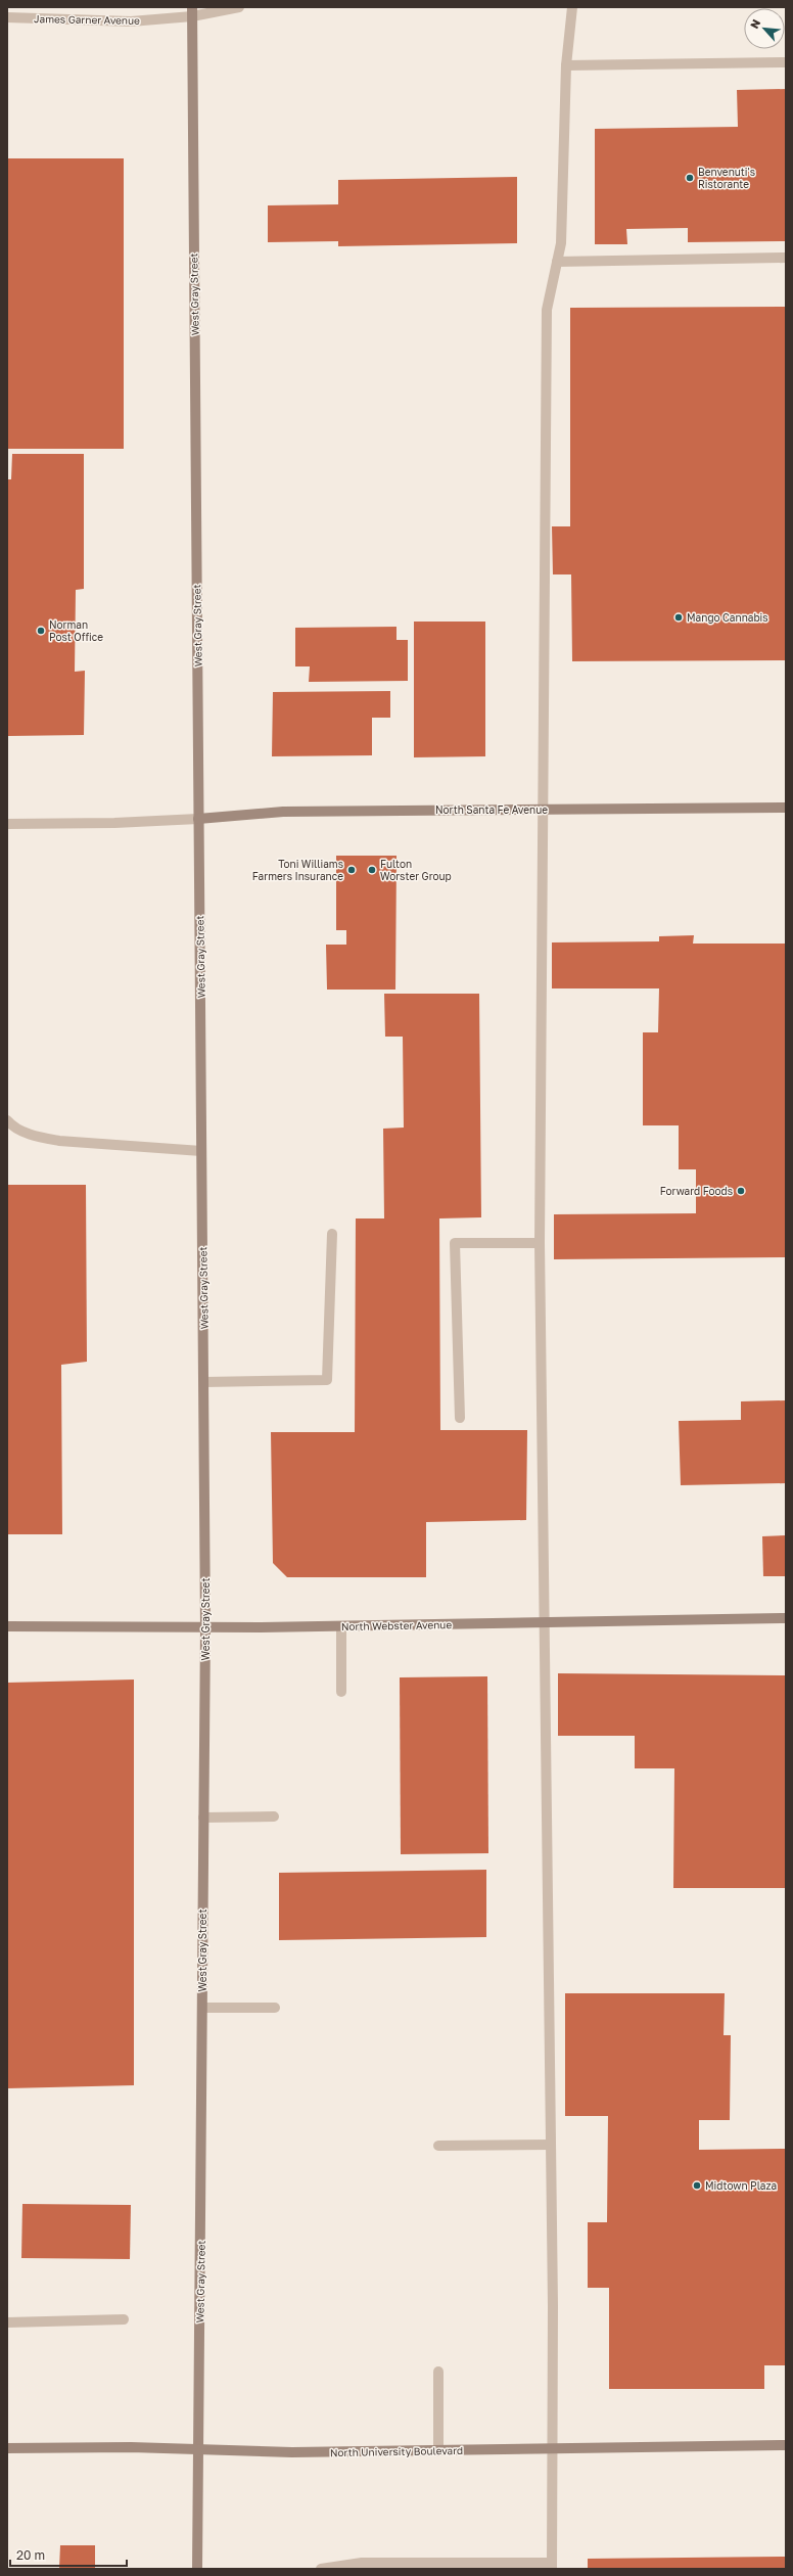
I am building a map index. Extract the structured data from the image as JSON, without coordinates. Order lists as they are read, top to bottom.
{
  "streets": {
    "main road": [
      "West Gray Street",
      "North Santa Fe Avenue",
      "North Webster Avenue",
      "North University Boulevard"
    ],
    "street": ["James Garner Avenue"]
  },
  "crossings": [
    ["James Garner Avenue", "West Gray Street"],
    ["West Gray Street", "North Santa Fe Avenue"],
    ["West Gray Street", "North Webster Avenue"],
    ["West Gray Street", "North University Boulevard"]
  ],
  "places": [
    "Benvenuti's Ristorante",
    "Mango Cannabis",
    "Norman Post Office",
    "Toni Williams Farmers Insurance",
    "Fulton Worster Group",
    "Forward Foods",
    "Midtown Plaza"
  ],
  "scale_bar": "20 m",
  "north": "top left"
}
